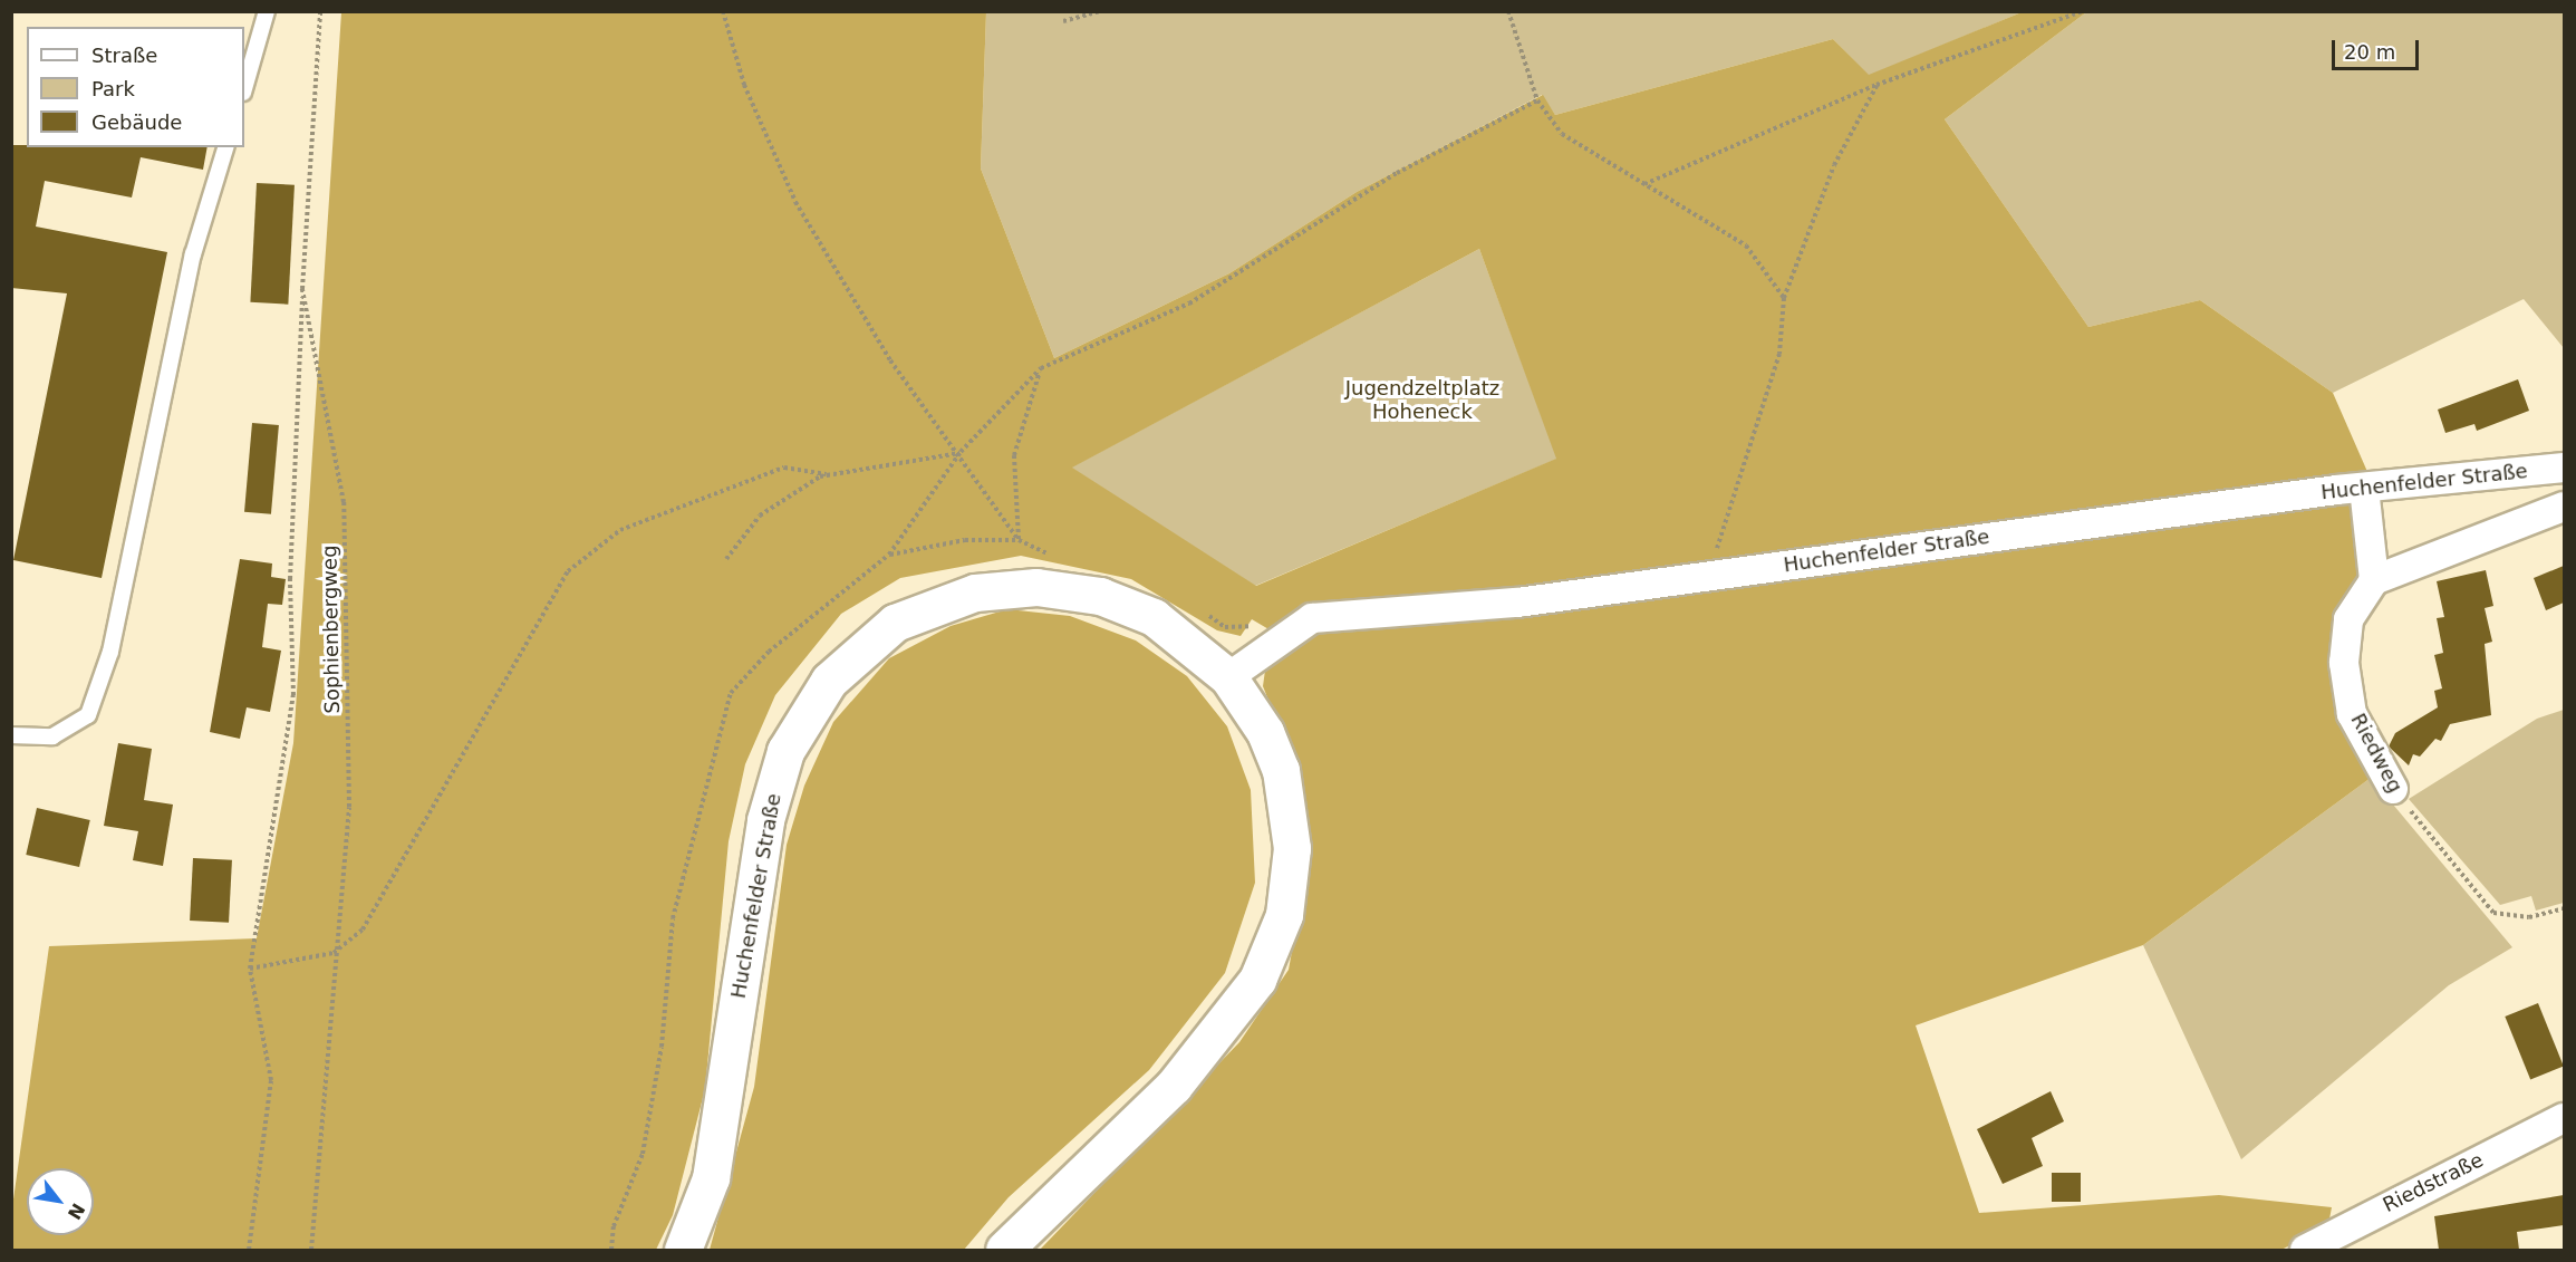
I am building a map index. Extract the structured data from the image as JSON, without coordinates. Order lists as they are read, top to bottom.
{
  "streets": {
    "main road": ["Huchenfelder Straße"],
    "street": ["Riedweg", "Riedstraße"],
    "path": ["Sophienbergweg"]
  },
  "parks": ["Jugendzeltplatz Hoheneck"],
  "legend": ["Straße", "Park", "Gebäude"],
  "scale_bar": "20 m",
  "north": "bottom right"
}
